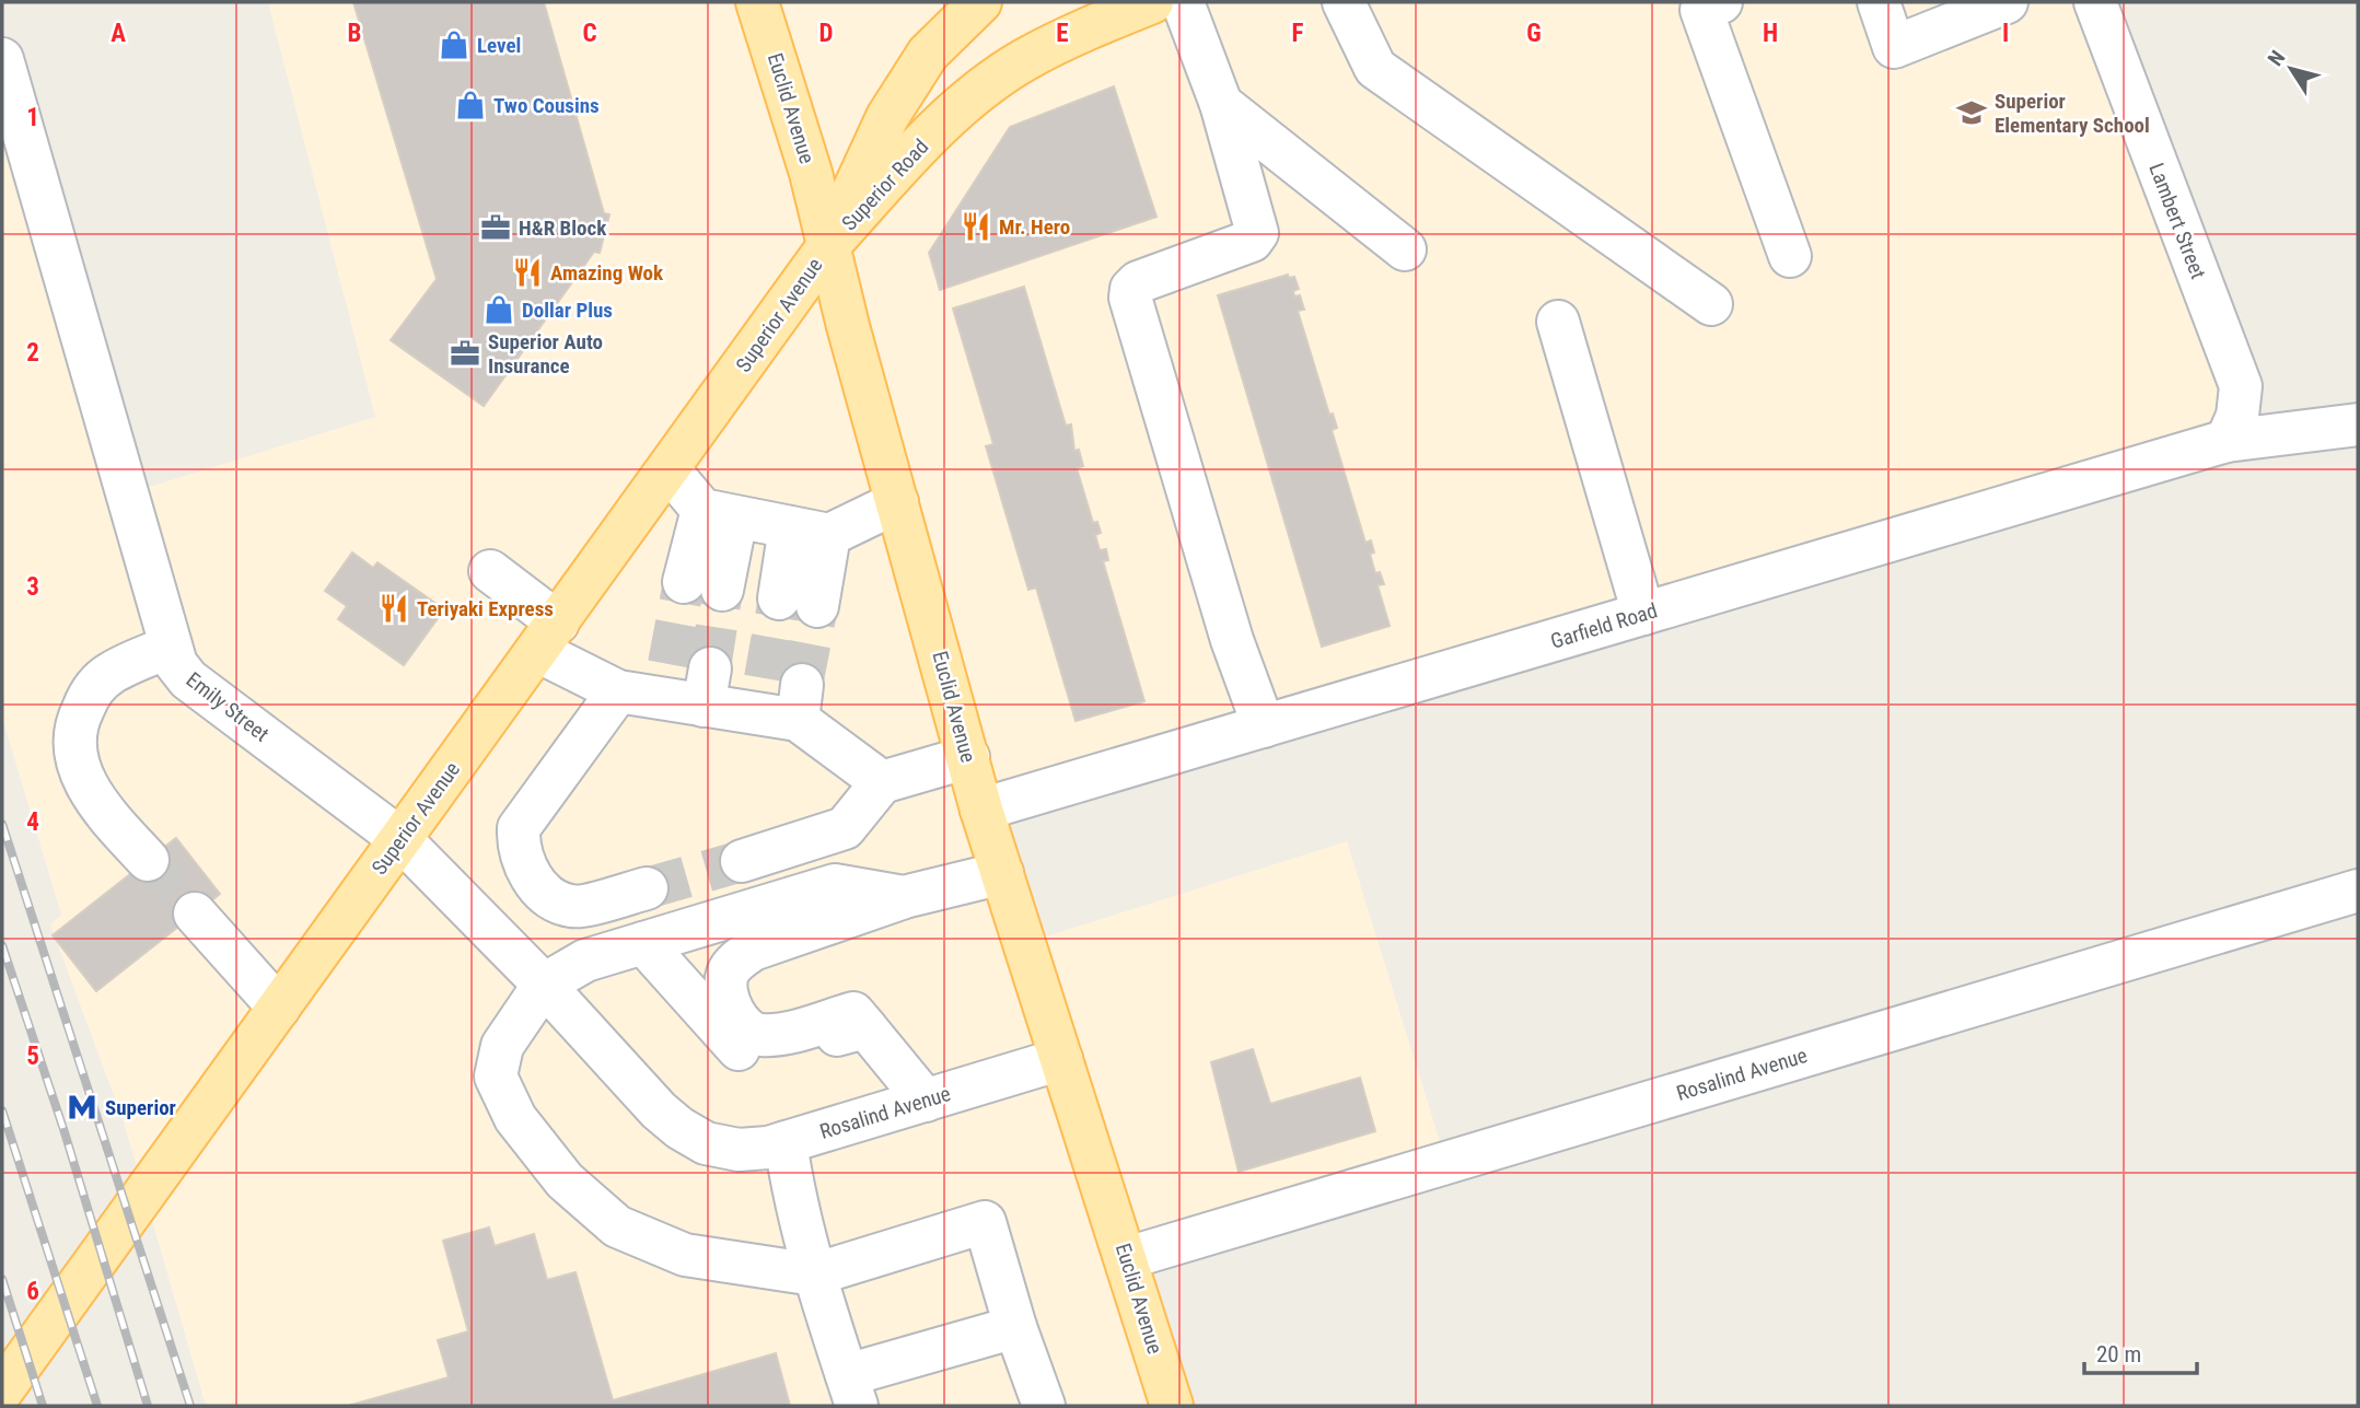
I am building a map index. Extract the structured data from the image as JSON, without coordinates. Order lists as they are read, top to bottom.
{
  "streets": {
    "main road": ["Euclid Avenue", "Superior Road", "Superior Avenue"],
    "street": [
      "Lambert Street",
      "Garfield Road",
      "Emily Street",
      "Rosalind Avenue"
    ]
  },
  "crossings": [
    ["Euclid Avenue", "Superior Road"],
    ["Euclid Avenue", "Superior Avenue"],
    ["Euclid Avenue", "Garfield Road"],
    ["Euclid Avenue", "Rosalind Avenue"],
    ["Superior Road", "Superior Avenue"],
    ["Lambert Street", "Garfield Road"],
    ["Superior Avenue", "Emily Street"],
    ["Emily Street", "Rosalind Avenue"]
  ],
  "places": {
    "shop": ["Level", "Two Cousins", "Dollar Plus"],
    "school or university": ["Superior Elementary School"],
    "restaurant": ["Mr. Hero", "Amazing Wok", "Teriyaki Express"],
    "office": ["H&R Block", "Superior Auto Insurance"],
    "metro station": ["Superior"]
  },
  "scale_bar": "20 m",
  "north": "top left",
  "grid": {
    "columns": [
      "A",
      "B",
      "C",
      "D",
      "E",
      "F",
      "G",
      "H",
      "I"
    ],
    "rows": [
      "1",
      "2",
      "3",
      "4",
      "5",
      "6"
    ]
  }
}
